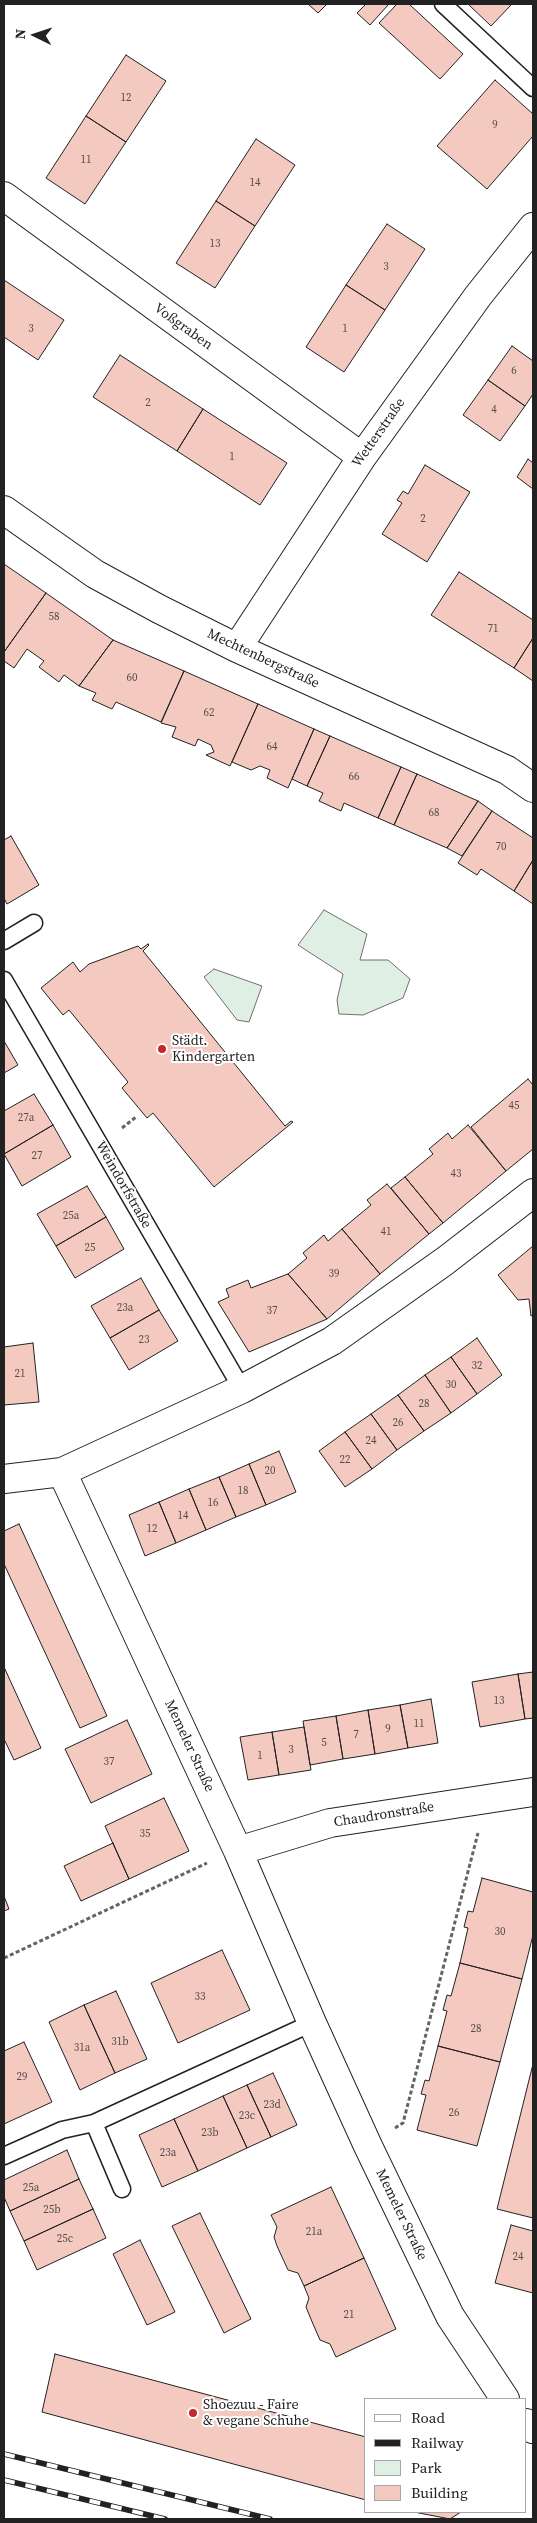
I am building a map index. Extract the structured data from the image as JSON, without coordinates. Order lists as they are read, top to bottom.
{
  "streets": {
    "street": [
      "Voßgraben",
      "Wetterstraße",
      "Mechtenbergstraße",
      "Memeler Straße",
      "Chaudronstraße"
    ],
    "lane": ["Weindorfstraße"]
  },
  "crossings": [
    ["Voßgraben", "Wetterstraße"],
    ["Wetterstraße", "Mechtenbergstraße"],
    ["Memeler Straße", "Chaudronstraße"]
  ],
  "places": ["Städt. Kindergarten", "Shoezuu - Faire & vegane Schuhe"],
  "house_numbers": [
    "12",
    "9",
    "11",
    "14",
    "13",
    "3",
    "3",
    "1",
    "6",
    "2",
    "4",
    "1",
    "2",
    "58",
    "71",
    "60",
    "62",
    "64",
    "66",
    "68",
    "70",
    "45",
    "27a",
    "27",
    "43",
    "25a",
    "41",
    "25",
    "39",
    "23a",
    "37",
    "23",
    "32",
    "21",
    "30",
    "28",
    "26",
    "24",
    "22",
    "20",
    "18",
    "16",
    "14",
    "12",
    "13",
    "11",
    "9",
    "7",
    "5",
    "3",
    "1",
    "37",
    "35",
    "30",
    "33",
    "28",
    "31b",
    "31a",
    "29",
    "23d",
    "26",
    "23c",
    "23b",
    "23a",
    "25a",
    "25b",
    "21a",
    "25c",
    "24",
    "21"
  ],
  "legend": [
    "Road",
    "Railway",
    "Park",
    "Building"
  ],
  "north": "left"
}
